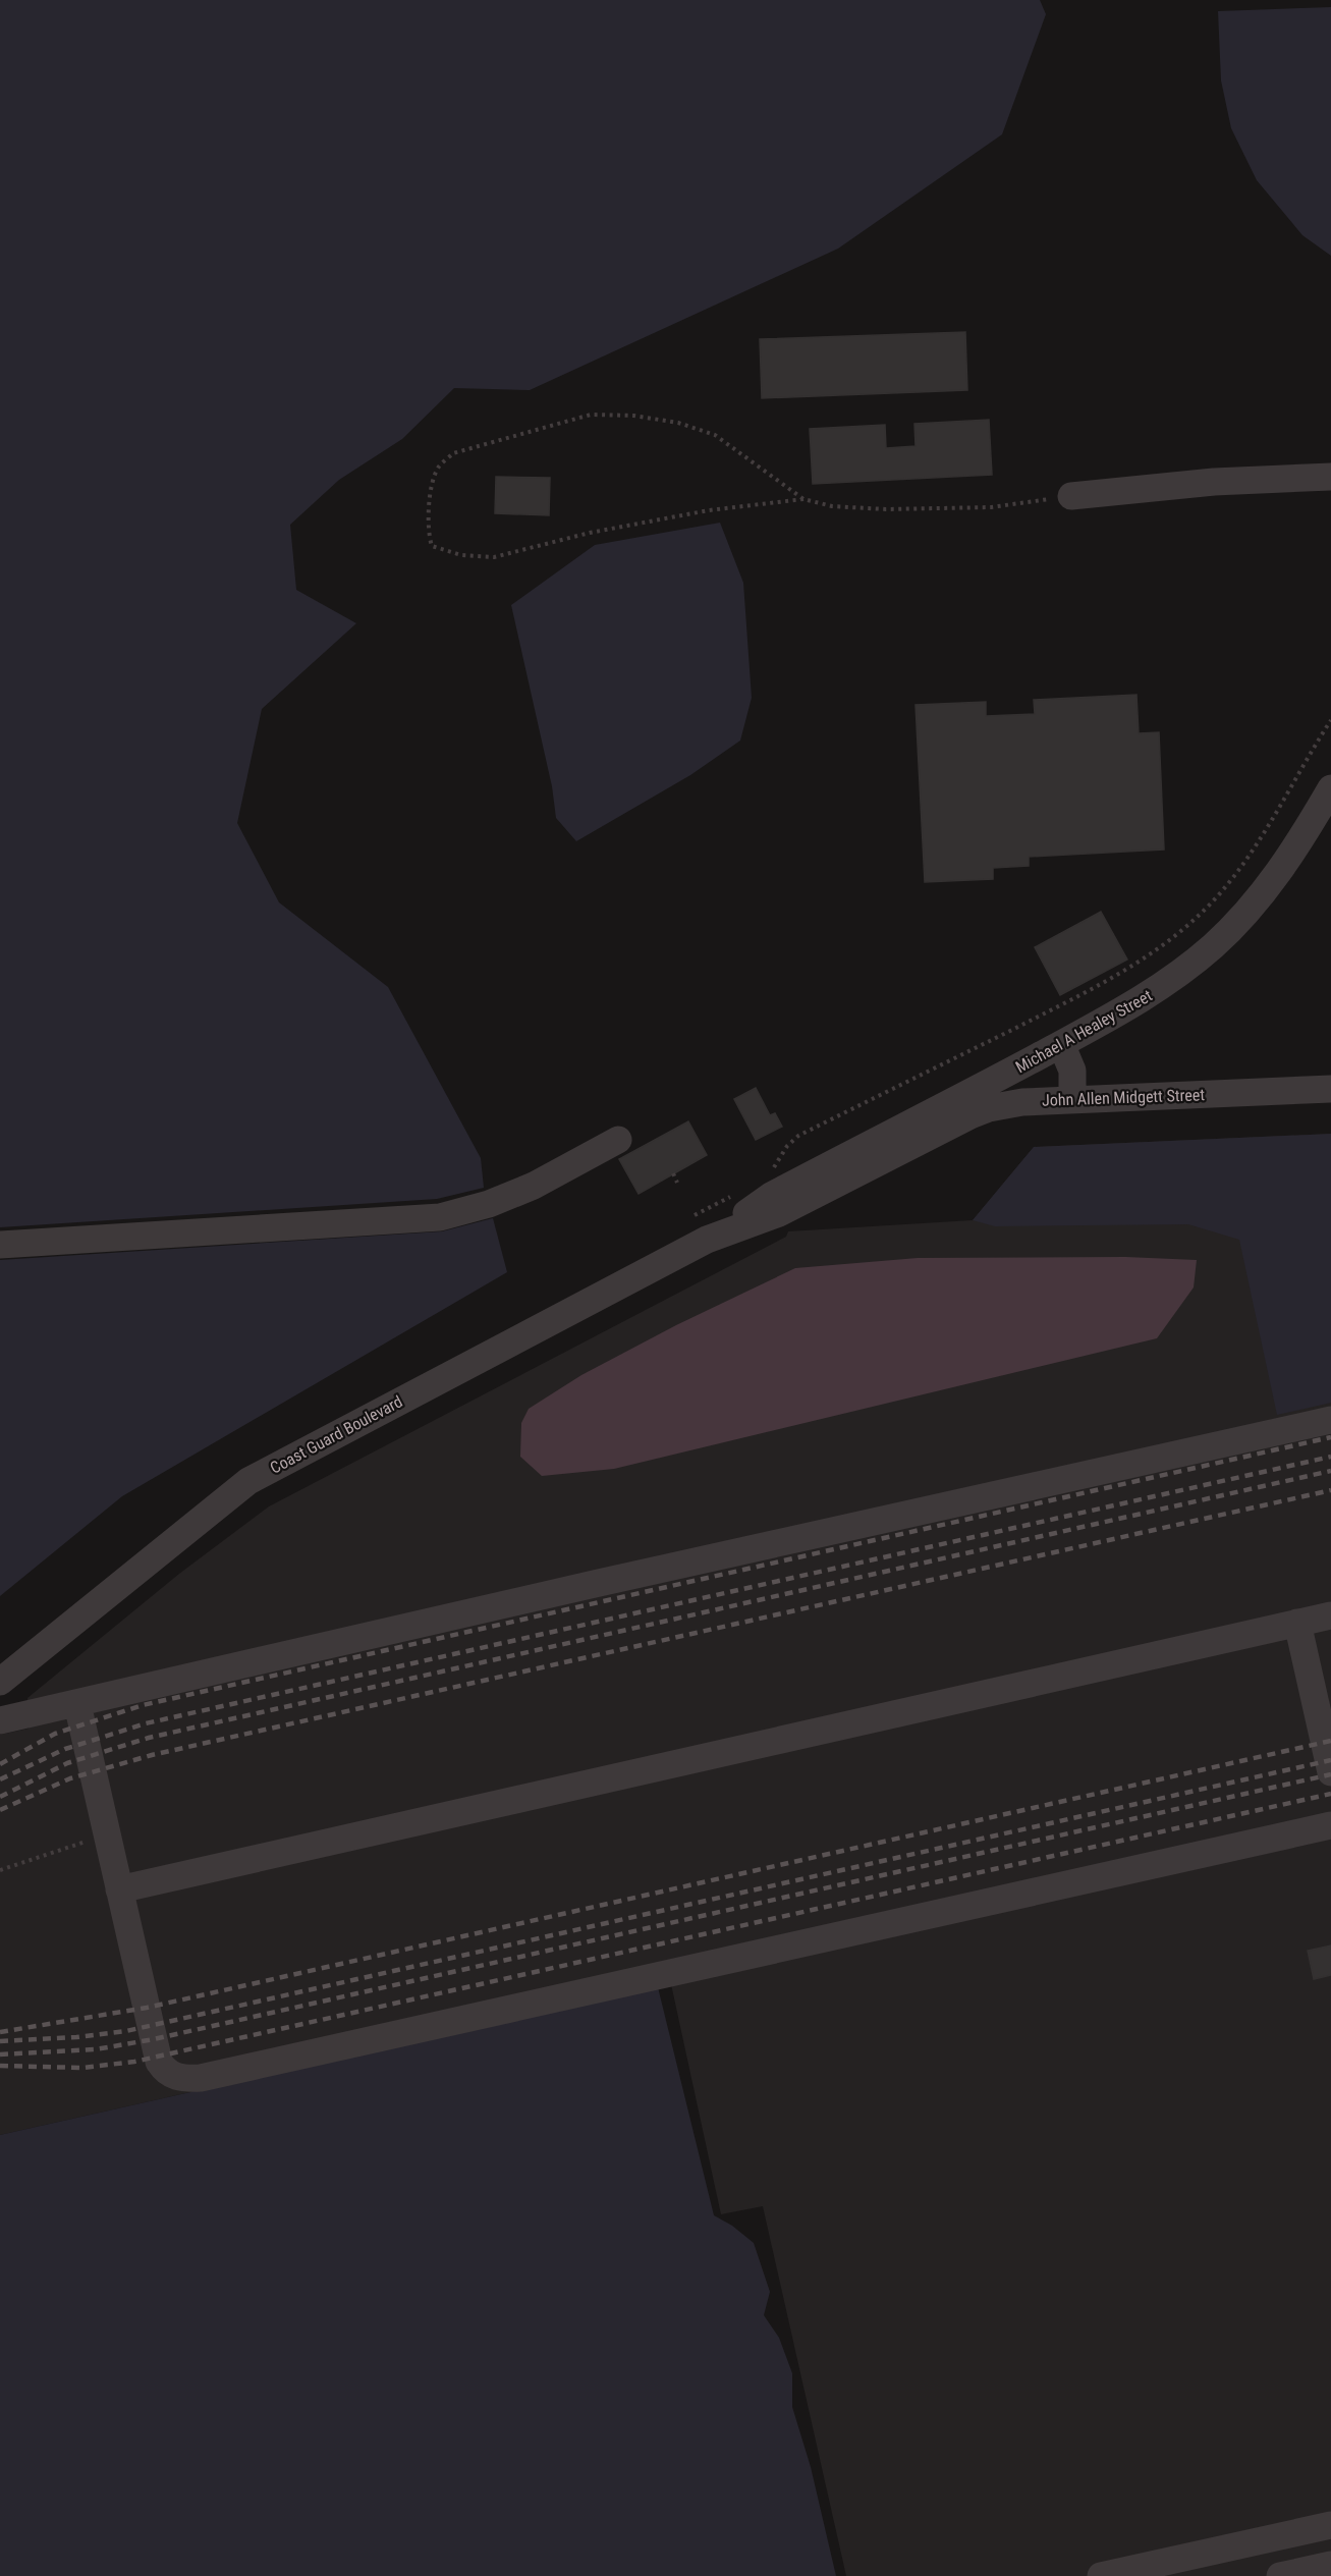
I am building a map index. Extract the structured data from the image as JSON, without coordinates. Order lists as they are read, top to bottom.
{
  "streets": {
    "street": ["Michael A Healey Street", "John Allen Midgett Street", "Coast Guard Boulevard"]
  },
  "crossings": [
    ["Michael A Healey Street", "John Allen Midgett Street"],
    ["Michael A Healey Street", "Coast Guard Boulevard"],
    ["John Allen Midgett Street", "Coast Guard Boulevard"]
  ]
}
